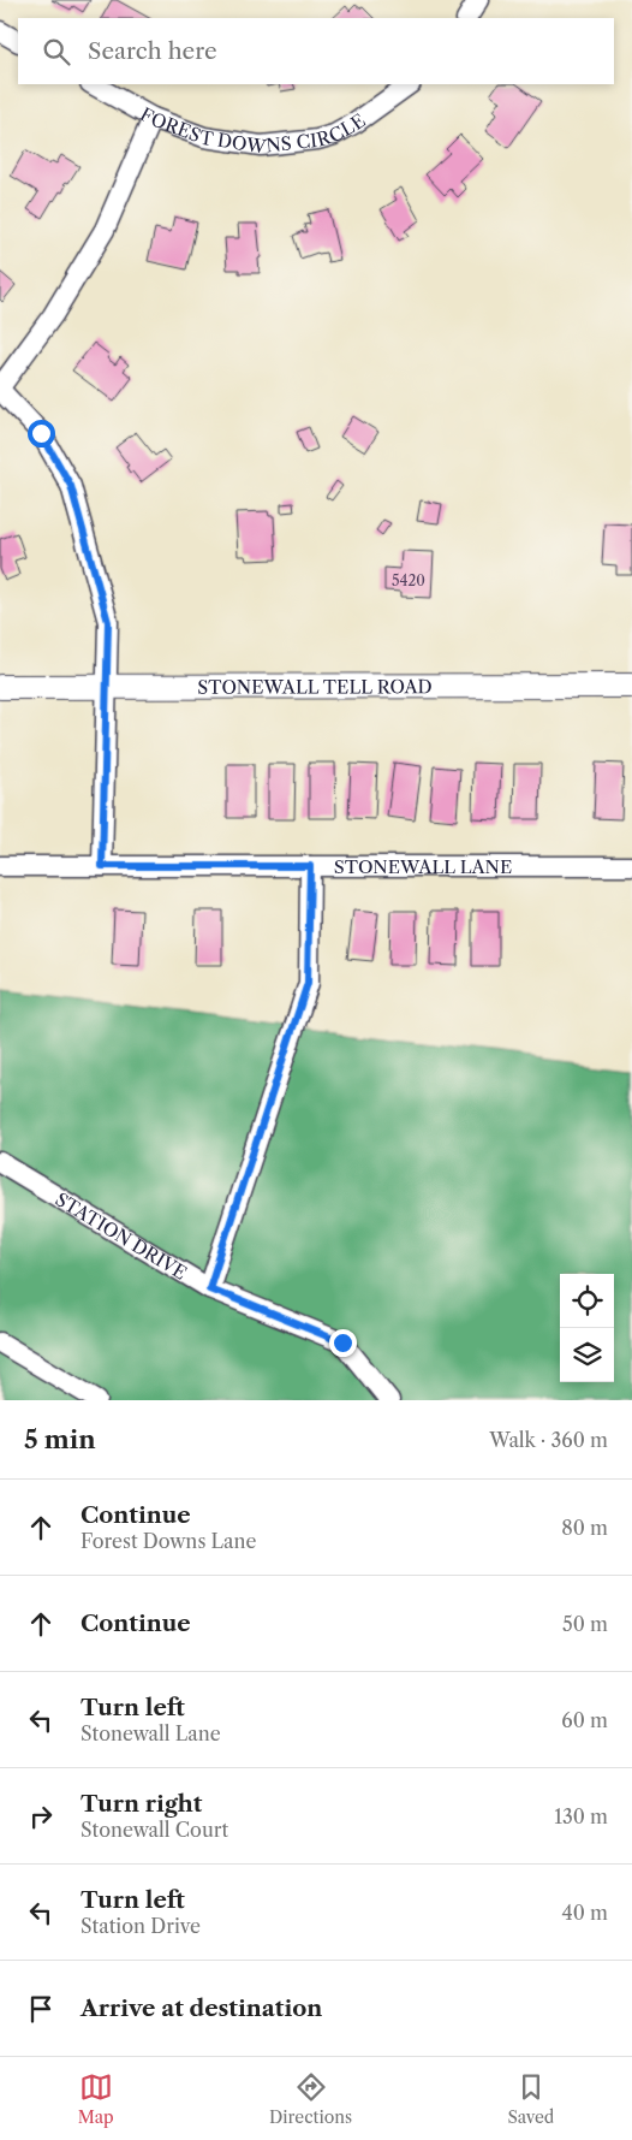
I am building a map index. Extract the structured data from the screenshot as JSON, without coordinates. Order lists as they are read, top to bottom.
{
  "streets": {
    "street": [
      "FOREST DOWNS CIRCLE",
      "STONEWALL TELL ROAD",
      "STONEWALL LANE",
      "STATION DRIVE"
    ]
  },
  "house_numbers": ["5420"],
  "page": {
    "search": "Search here",
    "heading": ["5 min", "Walk · 360 m"],
    "list": [
      ["Continue", "Forest Downs Lane", "80 m"],
      ["Continue", "50 m"],
      ["Turn left", "Stonewall Lane", "60 m"],
      ["Turn right", "Stonewall Court", "130 m"],
      ["Turn left", "Station Drive", "40 m"],
      "Arrive at destination"
    ],
    "nav": ["Map", "Directions", "Saved"]
  }
}
